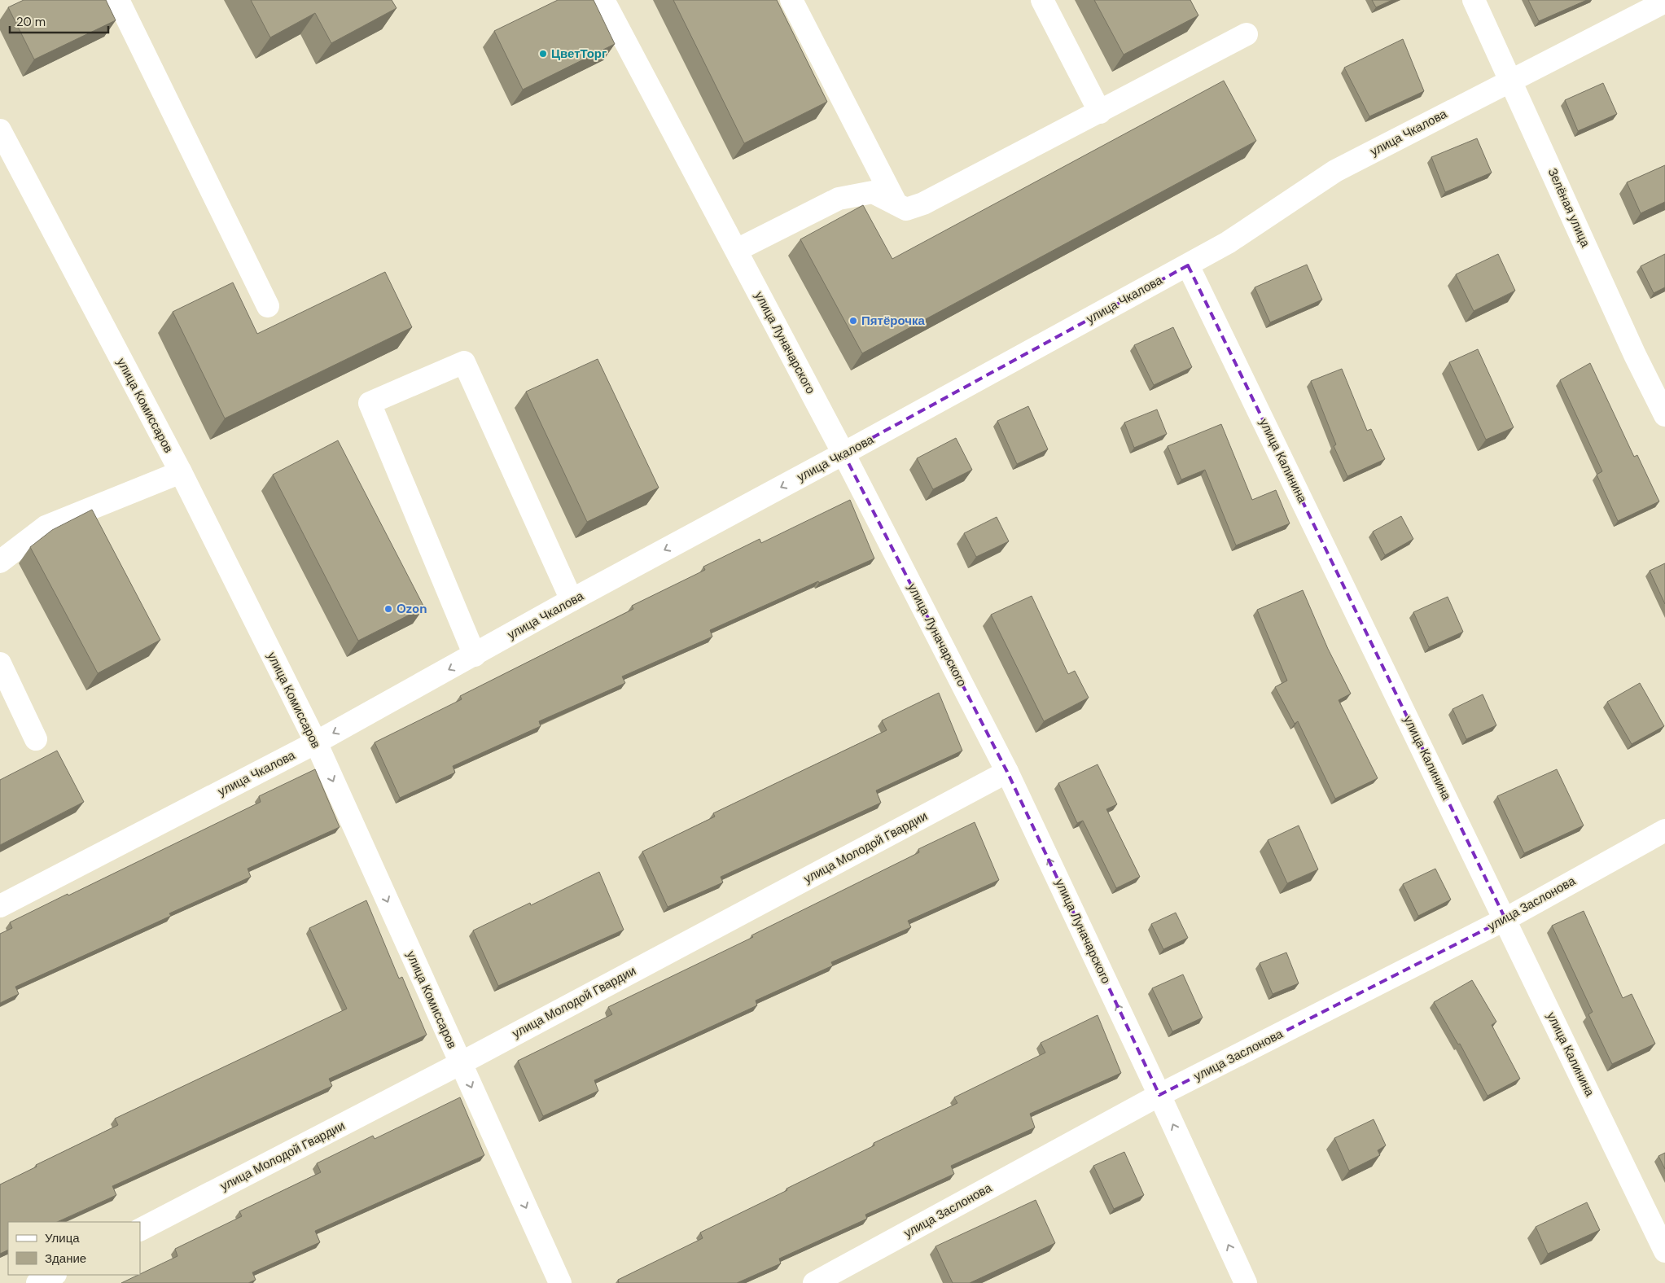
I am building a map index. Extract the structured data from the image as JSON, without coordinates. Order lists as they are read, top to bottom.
{
  "streets": {
    "street": [
      "улица Чкалова",
      "Зелёная улица",
      "улица Луначарского",
      "улица Комиссаров",
      "улица Калинина",
      "улица Молодой Гвардии",
      "улица Заслонова"
    ]
  },
  "crossings": [
    ["улица Чкалова", "Зелёная улица"],
    ["улица Чкалова", "улица Луначарского"],
    ["улица Чкалова", "улица Комиссаров"],
    ["улица Чкалова", "улица Калинина"],
    ["улица Луначарского", "улица Молодой Гвардии"],
    ["улица Луначарского", "улица Заслонова"],
    ["улица Комиссаров", "улица Молодой Гвардии"],
    ["улица Калинина", "улица Заслонова"]
  ],
  "one_way": ["улица Луначарского", "улица Комиссаров"],
  "places": ["ЦветТорг", "Пятёрочка", "Ozon"],
  "legend": ["Улица", "Здание"],
  "scale_bar": "20 m"
}
